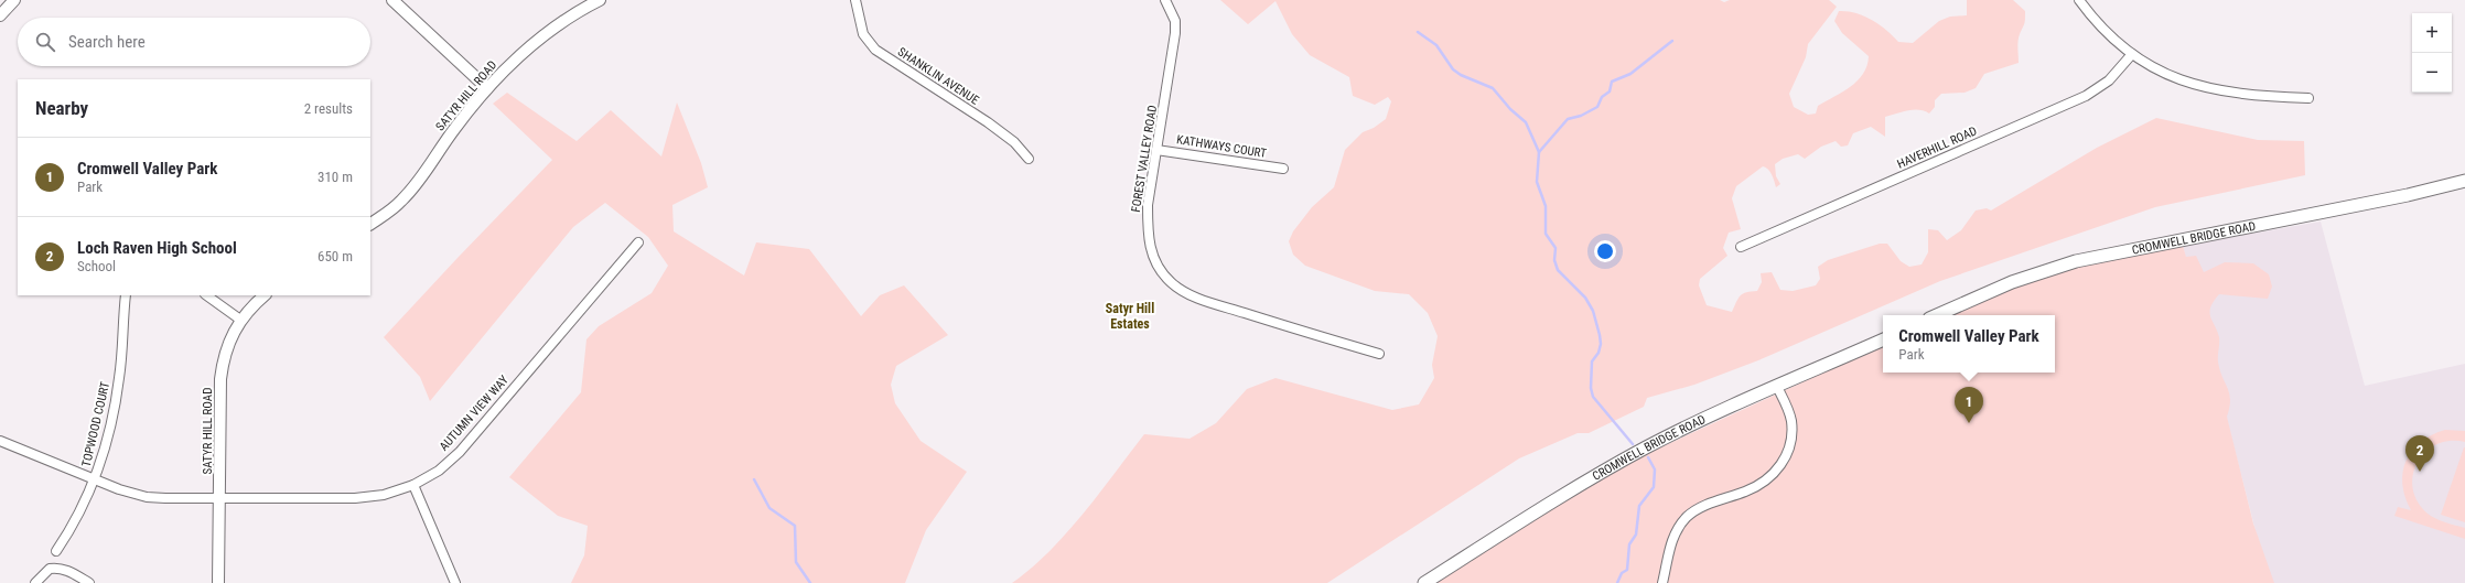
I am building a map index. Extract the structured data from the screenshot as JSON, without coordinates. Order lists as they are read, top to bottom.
{
  "streets": {
    "main road": ["CROMWELL BRIDGE ROAD"],
    "street": [
      "SHANKLIN AVENUE",
      "SATYR HILL ROAD",
      "KATHWAYS COURT",
      "HAVERHILL ROAD",
      "FOREST VALLEY ROAD",
      "AUTUMN VIEW WAY",
      "TOPWOOD COURT"
    ]
  },
  "crossings": [
    ["SATYR HILL ROAD", "AUTUMN VIEW WAY"],
    ["KATHWAYS COURT", "FOREST VALLEY ROAD"],
    ["AUTUMN VIEW WAY", "TOPWOOD COURT"]
  ],
  "districts": ["Satyr Hill Estates"],
  "page": {
    "map_buttons": ["+", "−"],
    "search": "Search here",
    "heading": ["Nearby", "2 results"],
    "list": [
      {
        "mark": "1",
        "name": "Cromwell Valley Park",
        "note": "Park",
        "value": "310 m"
      },
      {
        "mark": "2",
        "name": "Loch Raven High School",
        "note": "School",
        "value": "650 m"
      }
    ],
    "popup": ["Cromwell Valley Park", "Park"],
    "pins": ["1", "2"]
  }
}
